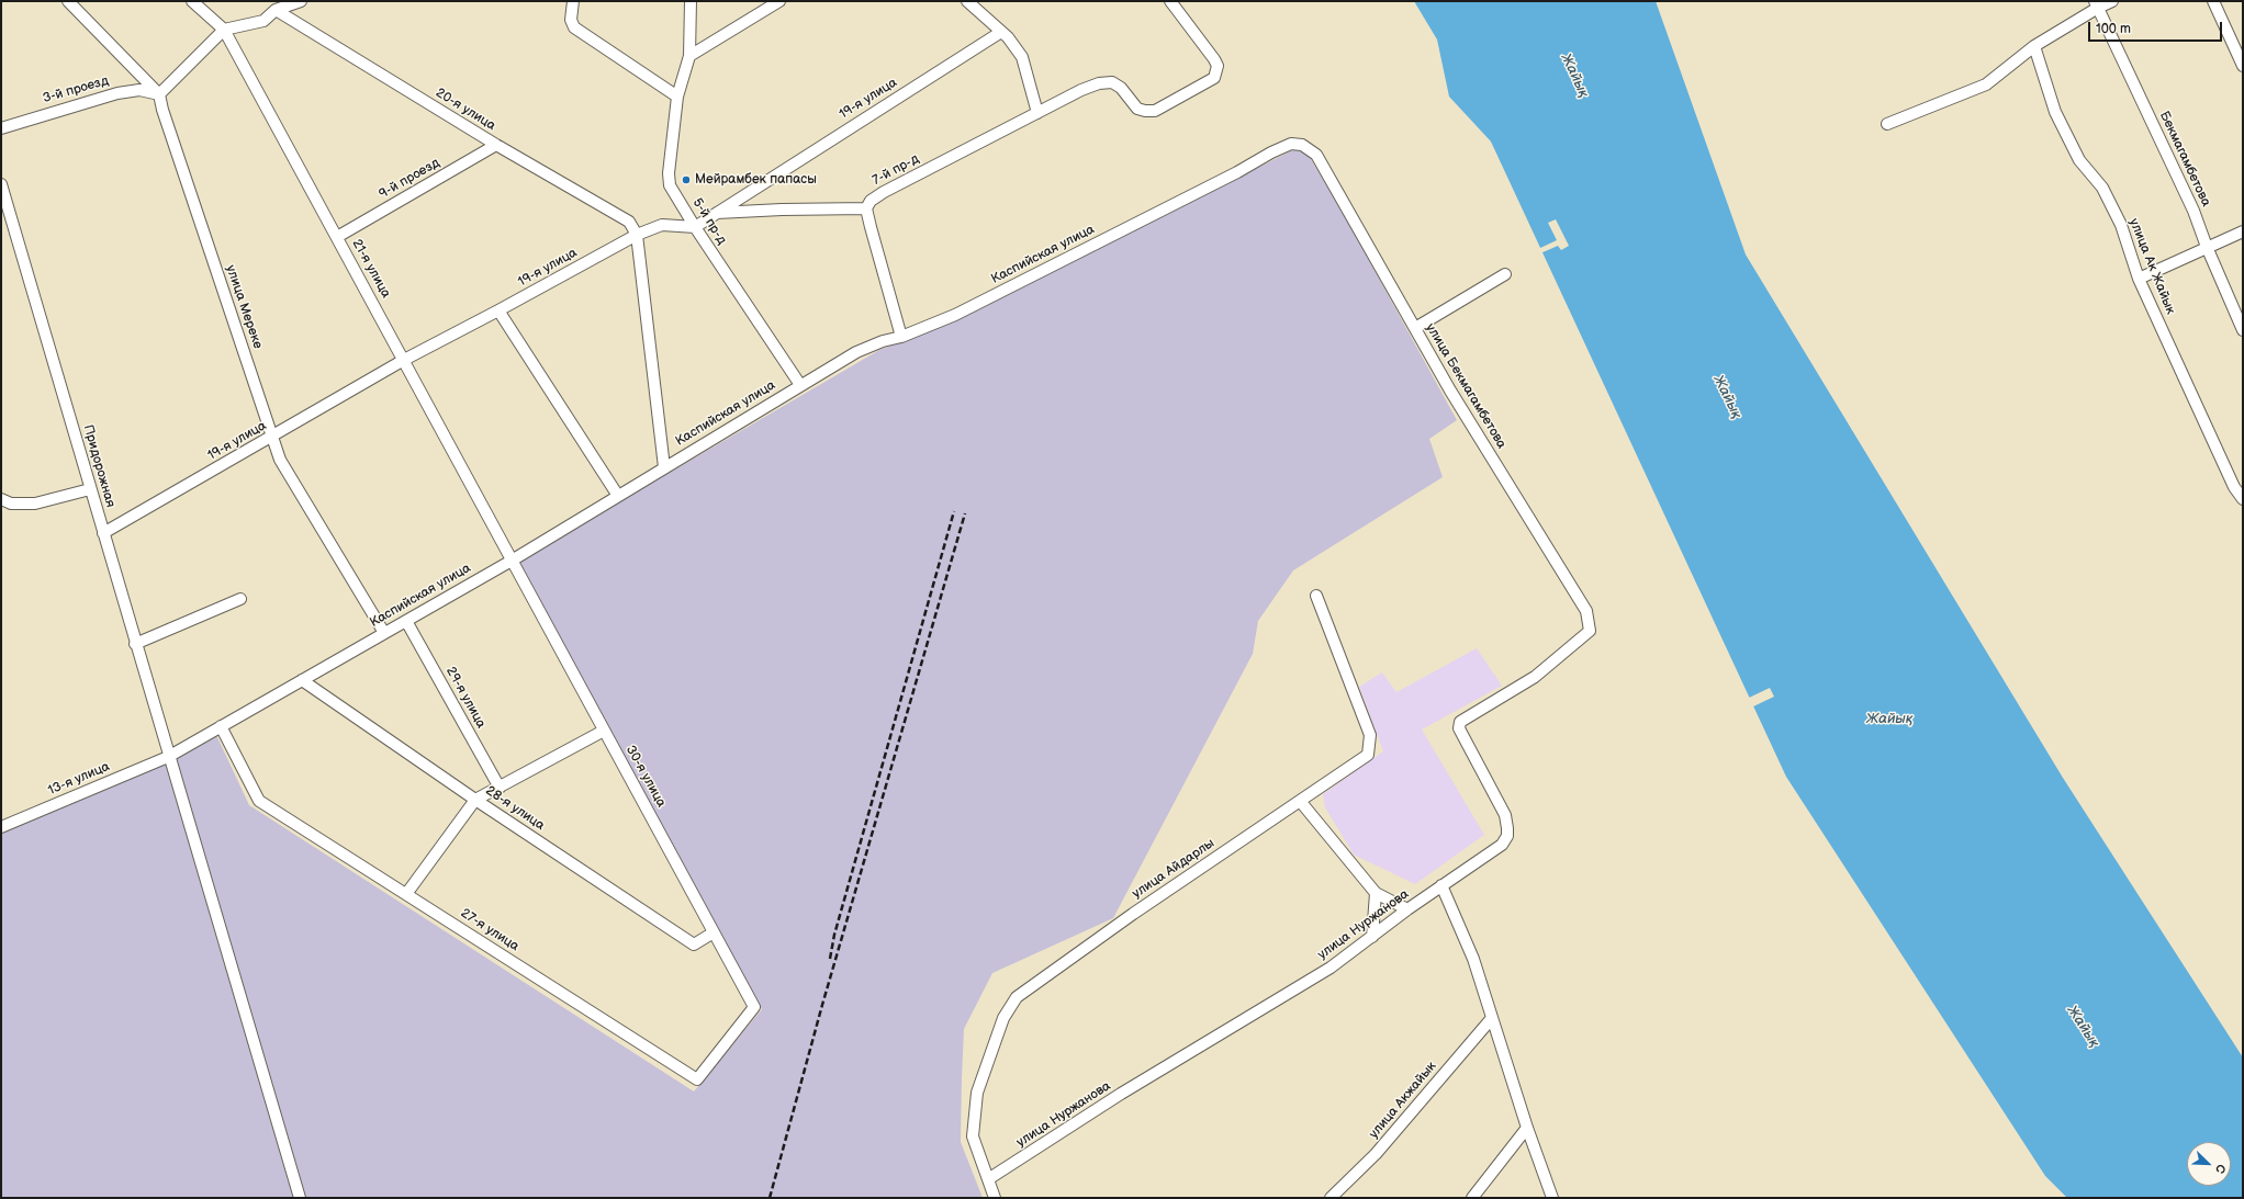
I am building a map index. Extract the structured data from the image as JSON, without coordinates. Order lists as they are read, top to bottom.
{
  "streets": {
    "street": [
      "3-й проезд",
      "19-я улица",
      "20-я улица",
      "Бекмагамбетова",
      "7-й пр-д",
      "9-й проезд",
      "5-й пр-д",
      "Каспийская улица",
      "улица Ак Жайык",
      "21-я улица",
      "улица Мереке",
      "улица Бекмагамбетова",
      "Придорожная",
      "29-я улица",
      "30-я улица",
      "13-я улица",
      "28-я улица",
      "улица Айдарлы",
      "улица Нуржанова",
      "27-я улица",
      "улица Акжайык"
    ]
  },
  "crossings": [
    ["3-й проезд", "улица Мереке"],
    ["19-я улица", "20-я улица"],
    ["19-я улица", "5-й пр-д"],
    ["19-я улица", "21-я улица"],
    ["19-я улица", "улица Мереке"],
    ["19-я улица", "Придорожная"],
    ["20-я улица", "9-й проезд"],
    ["9-й проезд", "21-я улица"],
    ["5-й пр-д", "Каспийская улица"],
    ["Каспийская улица", "21-я улица"],
    ["Каспийская улица", "улица Мереке"],
    ["Каспийская улица", "улица Бекмагамбетова"],
    ["Каспийская улица", "Придорожная"],
    ["Каспийская улица", "29-я улица"],
    ["Каспийская улица", "30-я улица"],
    ["Каспийская улица", "13-я улица"],
    ["Каспийская улица", "28-я улица"],
    ["Каспийская улица", "27-я улица"],
    ["21-я улица", "30-я улица"],
    ["улица Бекмагамбетова", "улица Нуржанова"],
    ["Придорожная", "13-я улица"],
    ["30-я улица", "28-я улица"],
    ["30-я улица", "27-я улица"],
    ["улица Айдарлы", "улица Нуржанова"]
  ],
  "water": ["Жайық"],
  "places": ["Мейрамбек папасы"],
  "scale_bar": "100 m",
  "north": "bottom right"
}
